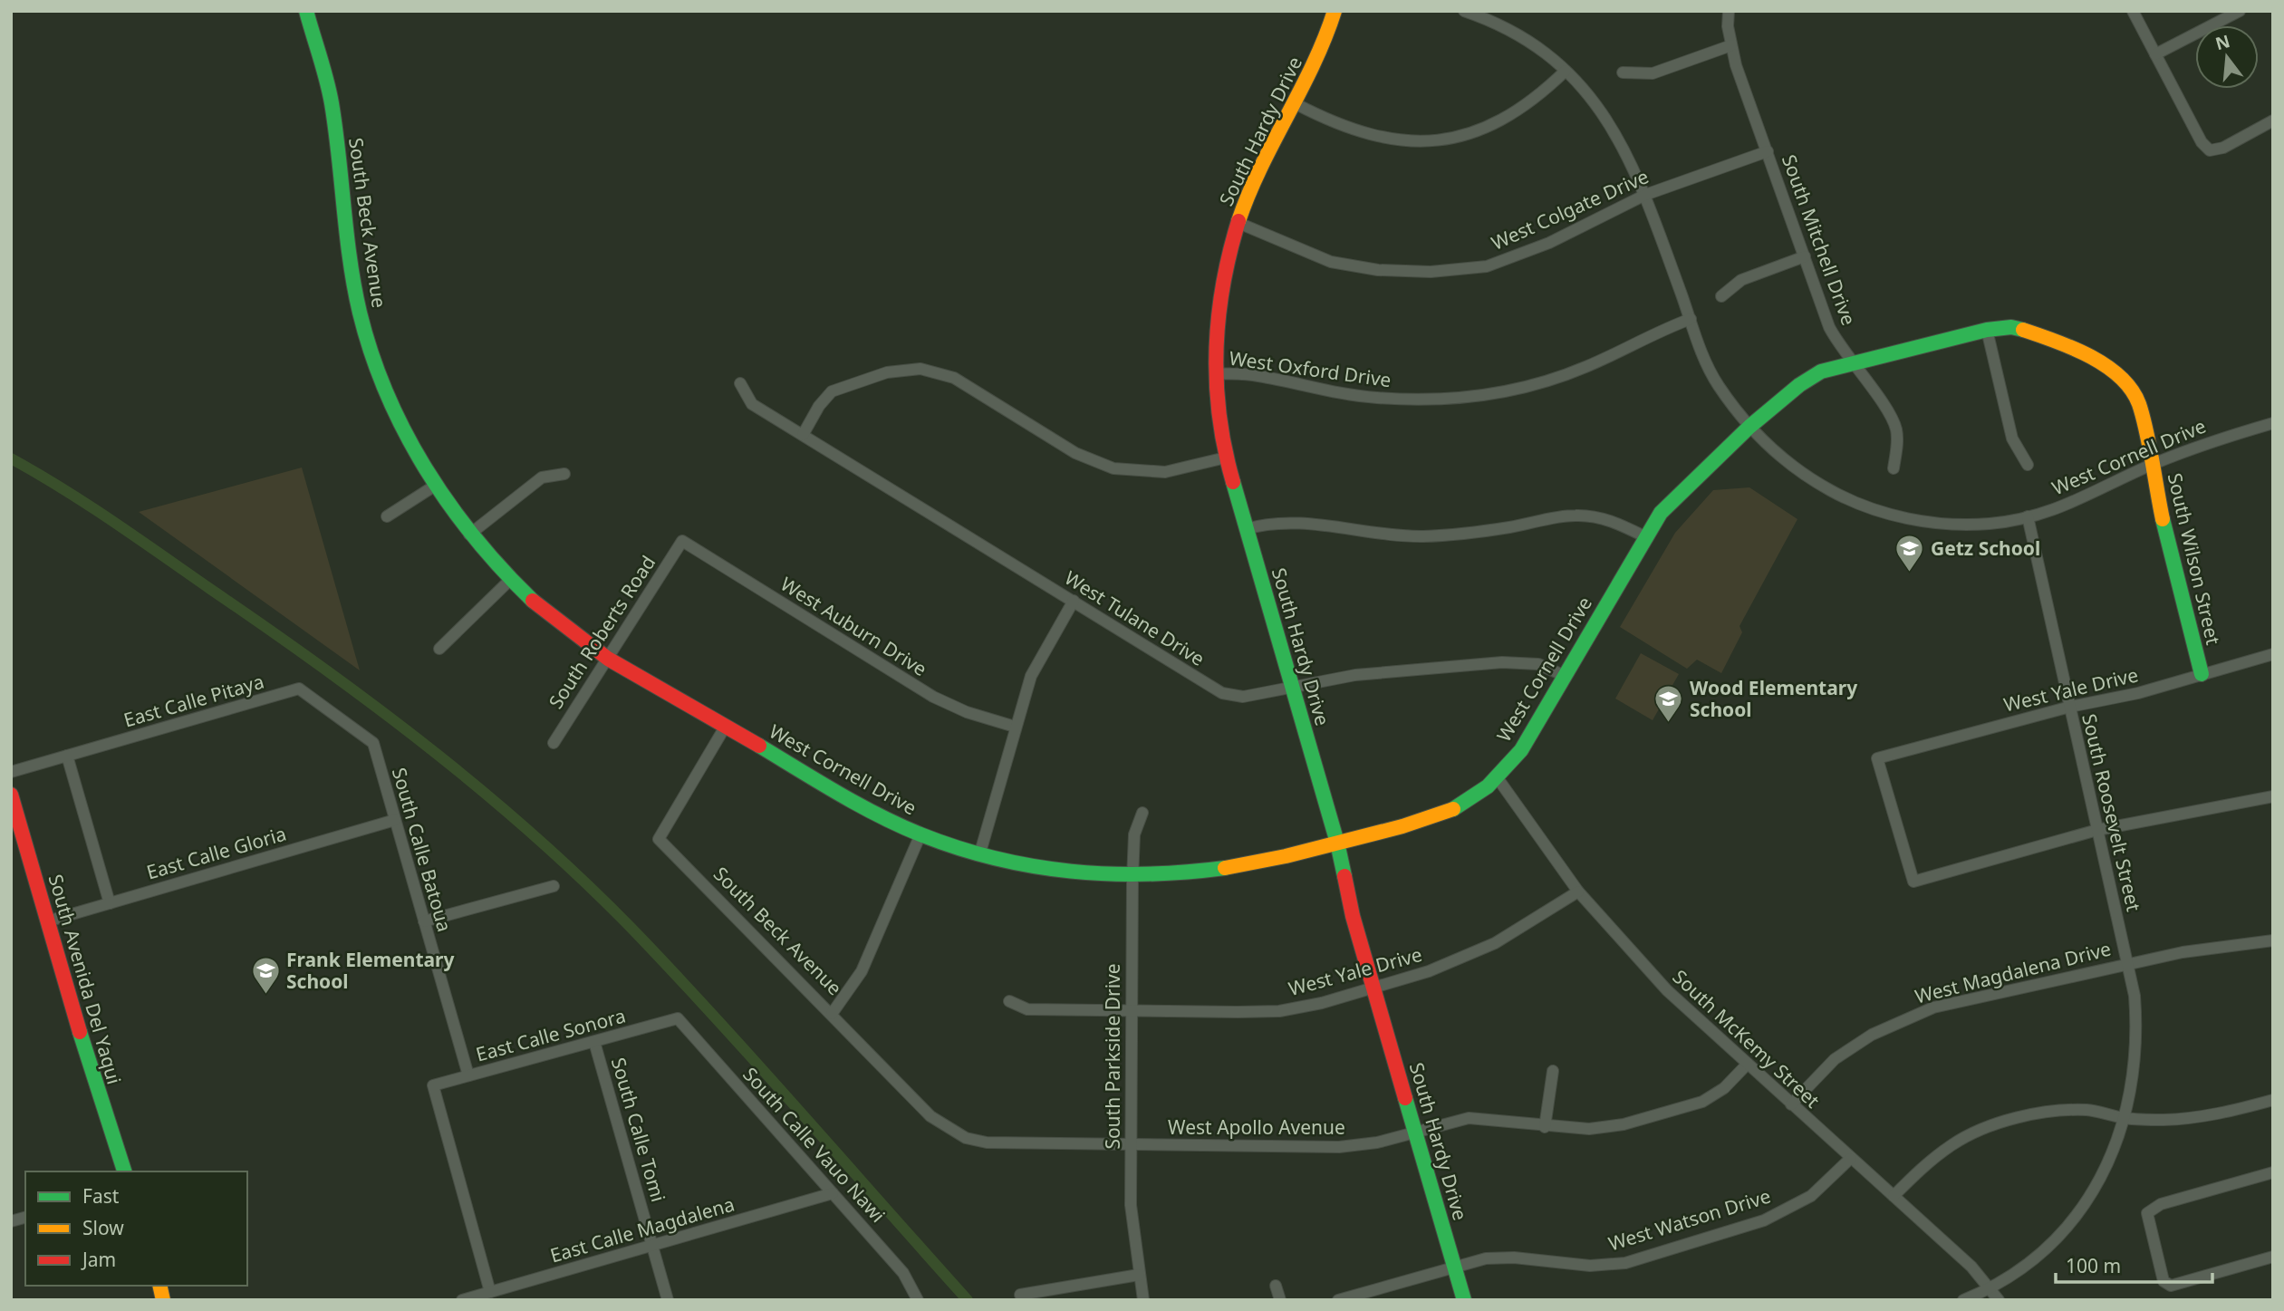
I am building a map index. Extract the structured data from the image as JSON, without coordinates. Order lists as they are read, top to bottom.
{
  "streets": {
    "street": [
      "South Hardy Drive",
      "West Colgate Drive",
      "South Beck Avenue",
      "South Mitchell Drive",
      "West Oxford Drive",
      "West Cornell Drive",
      "South Wilson Street",
      "West Tulane Drive",
      "West Auburn Drive",
      "South Roberts Road",
      "West Yale Drive",
      "East Calle Pitaya",
      "South Roosevelt Street",
      "South Calle Batoua",
      "East Calle Gloria",
      "West Magdalena Drive",
      "South Avenida Del Yaqui",
      "East Calle Sonora",
      "South McKemy Street",
      "South Parkside Drive",
      "West Apollo Avenue",
      "South Calle Tomi",
      "South Calle Vauo Nawi",
      "West Watson Drive",
      "East Calle Magdalena"
    ]
  },
  "crossings": [
    ["South Hardy Drive", "West Colgate Drive"],
    ["South Hardy Drive", "West Oxford Drive"],
    ["South Hardy Drive", "West Cornell Drive"],
    ["South Hardy Drive", "West Tulane Drive"],
    ["South Hardy Drive", "West Yale Drive"],
    ["South Hardy Drive", "West Apollo Avenue"],
    ["South Hardy Drive", "West Watson Drive"],
    ["West Colgate Drive", "South Mitchell Drive"],
    ["South Beck Avenue", "West Cornell Drive"],
    ["South Beck Avenue", "South Roberts Road"],
    ["South Beck Avenue", "West Apollo Avenue"],
    ["South Mitchell Drive", "South Wilson Street"],
    ["West Cornell Drive", "South Wilson Street"],
    ["West Cornell Drive", "West Tulane Drive"],
    ["West Cornell Drive", "South Roberts Road"],
    ["West Cornell Drive", "South Roosevelt Street"],
    ["West Cornell Drive", "South McKemy Street"],
    ["West Cornell Drive", "South Parkside Drive"],
    ["South Wilson Street", "West Yale Drive"],
    ["West Auburn Drive", "South Roberts Road"],
    ["West Yale Drive", "South Roosevelt Street"],
    ["West Yale Drive", "South McKemy Street"],
    ["West Yale Drive", "South Parkside Drive"],
    ["East Calle Pitaya", "South Calle Batoua"],
    ["South Roosevelt Street", "West Magdalena Drive"],
    ["South Roosevelt Street", "South McKemy Street"],
    ["South Calle Batoua", "East Calle Gloria"],
    ["South Calle Batoua", "East Calle Sonora"],
    ["East Calle Gloria", "South Avenida Del Yaqui"],
    ["West Magdalena Drive", "South McKemy Street"],
    ["East Calle Sonora", "South Calle Tomi"],
    ["East Calle Sonora", "South Calle Vauo Nawi"],
    ["East Calle Sonora", "East Calle Magdalena"],
    ["South McKemy Street", "West Apollo Avenue"],
    ["South McKemy Street", "West Watson Drive"],
    ["South Parkside Drive", "West Apollo Avenue"],
    ["South Calle Tomi", "East Calle Magdalena"],
    ["South Calle Vauo Nawi", "East Calle Magdalena"]
  ],
  "places": {
    "school or university": ["Getz School", "Wood Elementary School", "Frank Elementary School"]
  },
  "legend": ["Fast", "Slow", "Jam"],
  "scale_bar": "100 m",
  "north": "top"
}
